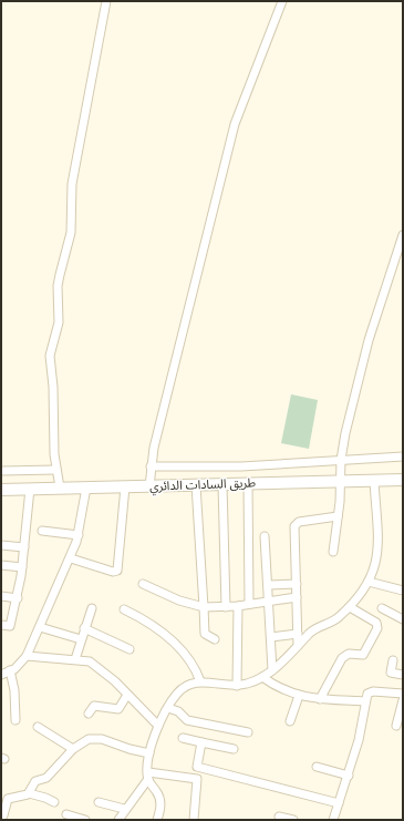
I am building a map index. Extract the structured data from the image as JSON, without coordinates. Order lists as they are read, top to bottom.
{
  "streets": {
    "main road": ["طريق السادات الدائري"]
  }
}
